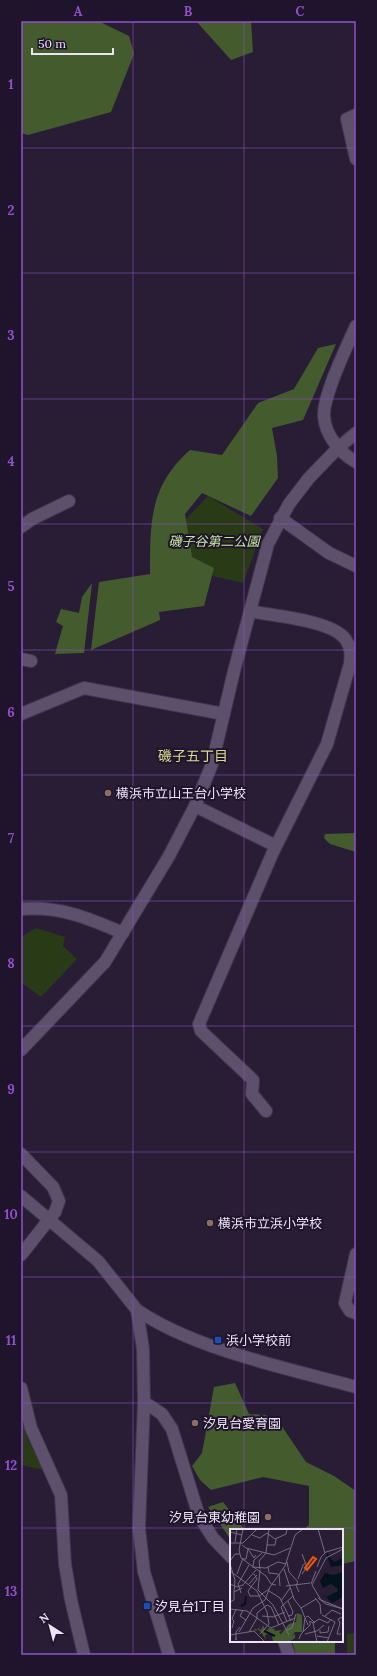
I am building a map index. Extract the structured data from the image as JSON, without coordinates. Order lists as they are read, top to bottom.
{
  "districts": ["磯子五丁目"],
  "parks": ["磯子谷第二公園"],
  "places": {
    "other": [
      "横浜市立山王台小学校",
      "横浜市立浜小学校",
      "汐見台愛育園",
      "汐見台東幼稚園"
    ],
    "transit": ["浜小学校前", "汐見台1丁目"]
  },
  "scale_bar": "50 m",
  "north": "top left",
  "grid": {
    "columns": ["A", "B", "C"],
    "rows": [
      "1",
      "2",
      "3",
      "4",
      "5",
      "6",
      "7",
      "8",
      "9",
      "10",
      "11",
      "12",
      "13"
    ]
  }
}
